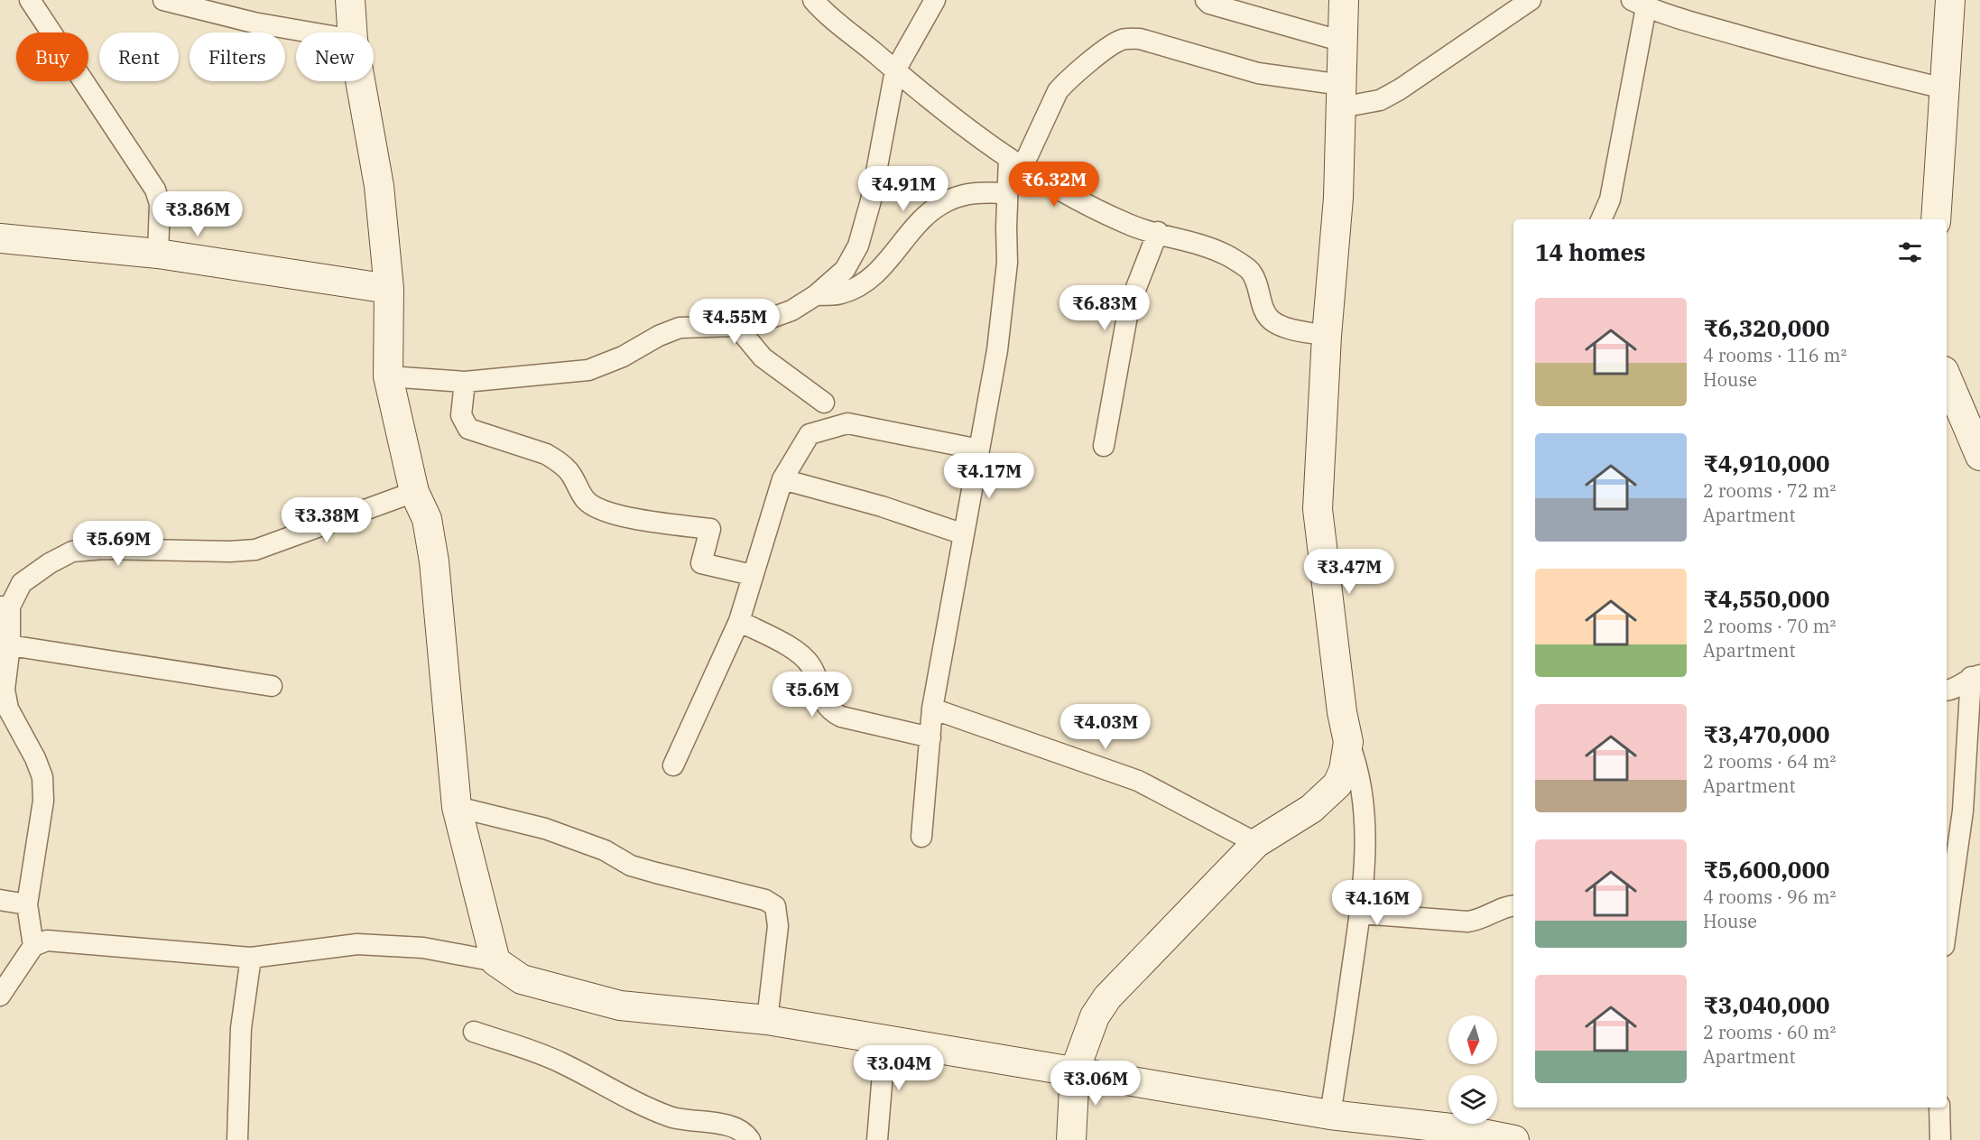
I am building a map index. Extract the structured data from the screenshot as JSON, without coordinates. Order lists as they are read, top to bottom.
{
  "north": "bottom",
  "page": {
    "chip": [
      "Buy",
      "Rent",
      "Filters",
      "New"
    ],
    "price": [
      "₹6.32M",
      "₹4.91M",
      "₹3.86M",
      "₹6.83M",
      "₹4.55M",
      "₹4.17M",
      "₹3.38M",
      "₹5.69M",
      "₹3.47M",
      "₹5.6M",
      "₹4.03M",
      "₹4.16M",
      "₹3.04M",
      "₹3.06M"
    ],
    "heading": "14 homes",
    "list": [
      {
        "name": "₹6,320,000",
        "note": "4 rooms · 116 m² · House"
      },
      {
        "name": "₹4,910,000",
        "note": "2 rooms · 72 m² · Apartment"
      },
      {
        "name": "₹4,550,000",
        "note": "2 rooms · 70 m² · Apartment"
      },
      {
        "name": "₹3,470,000",
        "note": "2 rooms · 64 m² · Apartment"
      },
      {
        "name": "₹5,600,000",
        "note": "4 rooms · 96 m² · House"
      },
      {
        "name": "₹3,040,000",
        "note": "2 rooms · 60 m² · Apartment"
      }
    ]
  }
}
